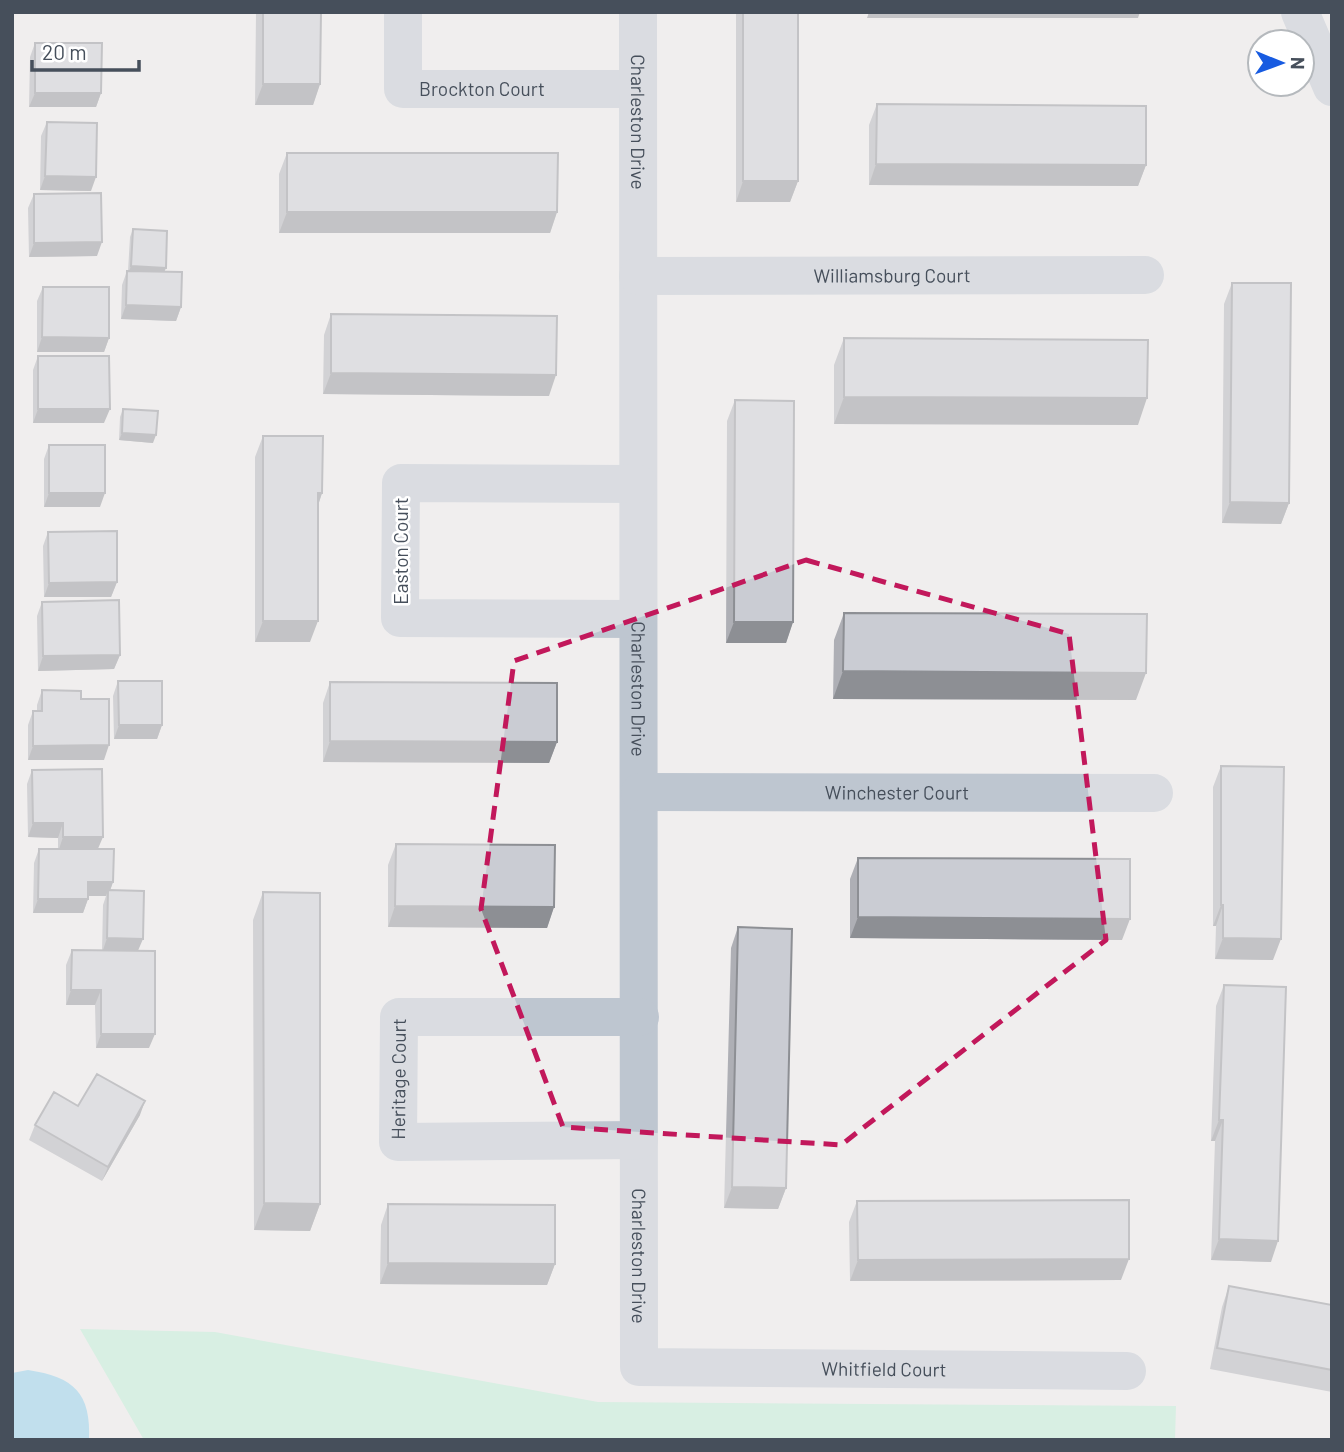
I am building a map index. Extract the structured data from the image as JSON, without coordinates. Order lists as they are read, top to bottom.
{
  "streets": {
    "street": [
      "Brockton Court",
      "Charleston Drive",
      "Williamsburg Court",
      "Easton Court",
      "Winchester Court",
      "Heritage Court",
      "Whitfield Court"
    ]
  },
  "crossings": [
    ["Brockton Court", "Charleston Drive"],
    ["Charleston Drive", "Williamsburg Court"],
    ["Charleston Drive", "Easton Court"],
    ["Charleston Drive", "Winchester Court"],
    ["Charleston Drive", "Heritage Court"],
    ["Charleston Drive", "Whitfield Court"]
  ],
  "scale_bar": "20 m",
  "north": "right"
}
